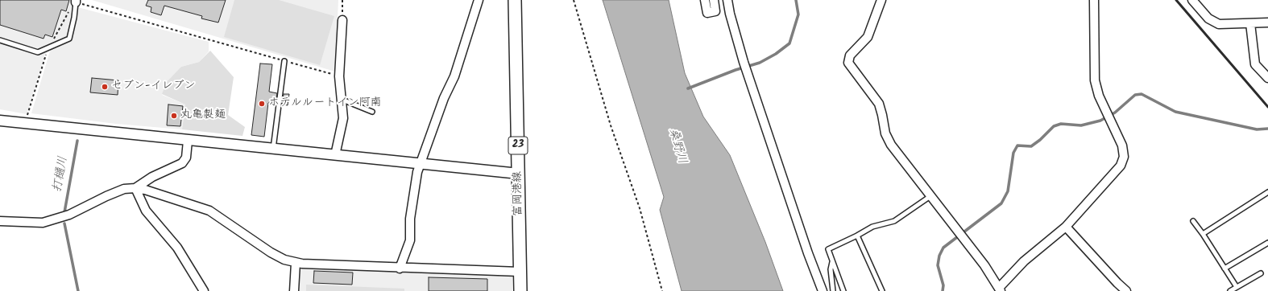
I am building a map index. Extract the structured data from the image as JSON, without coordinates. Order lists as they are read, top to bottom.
{
  "streets": {
    "main road": ["23", "富岡港線"]
  },
  "water": ["桑野川", "打樋川"],
  "places": ["セブン-イレブン", "ホテルルートイン阿南", "丸亀製麺"]
}
